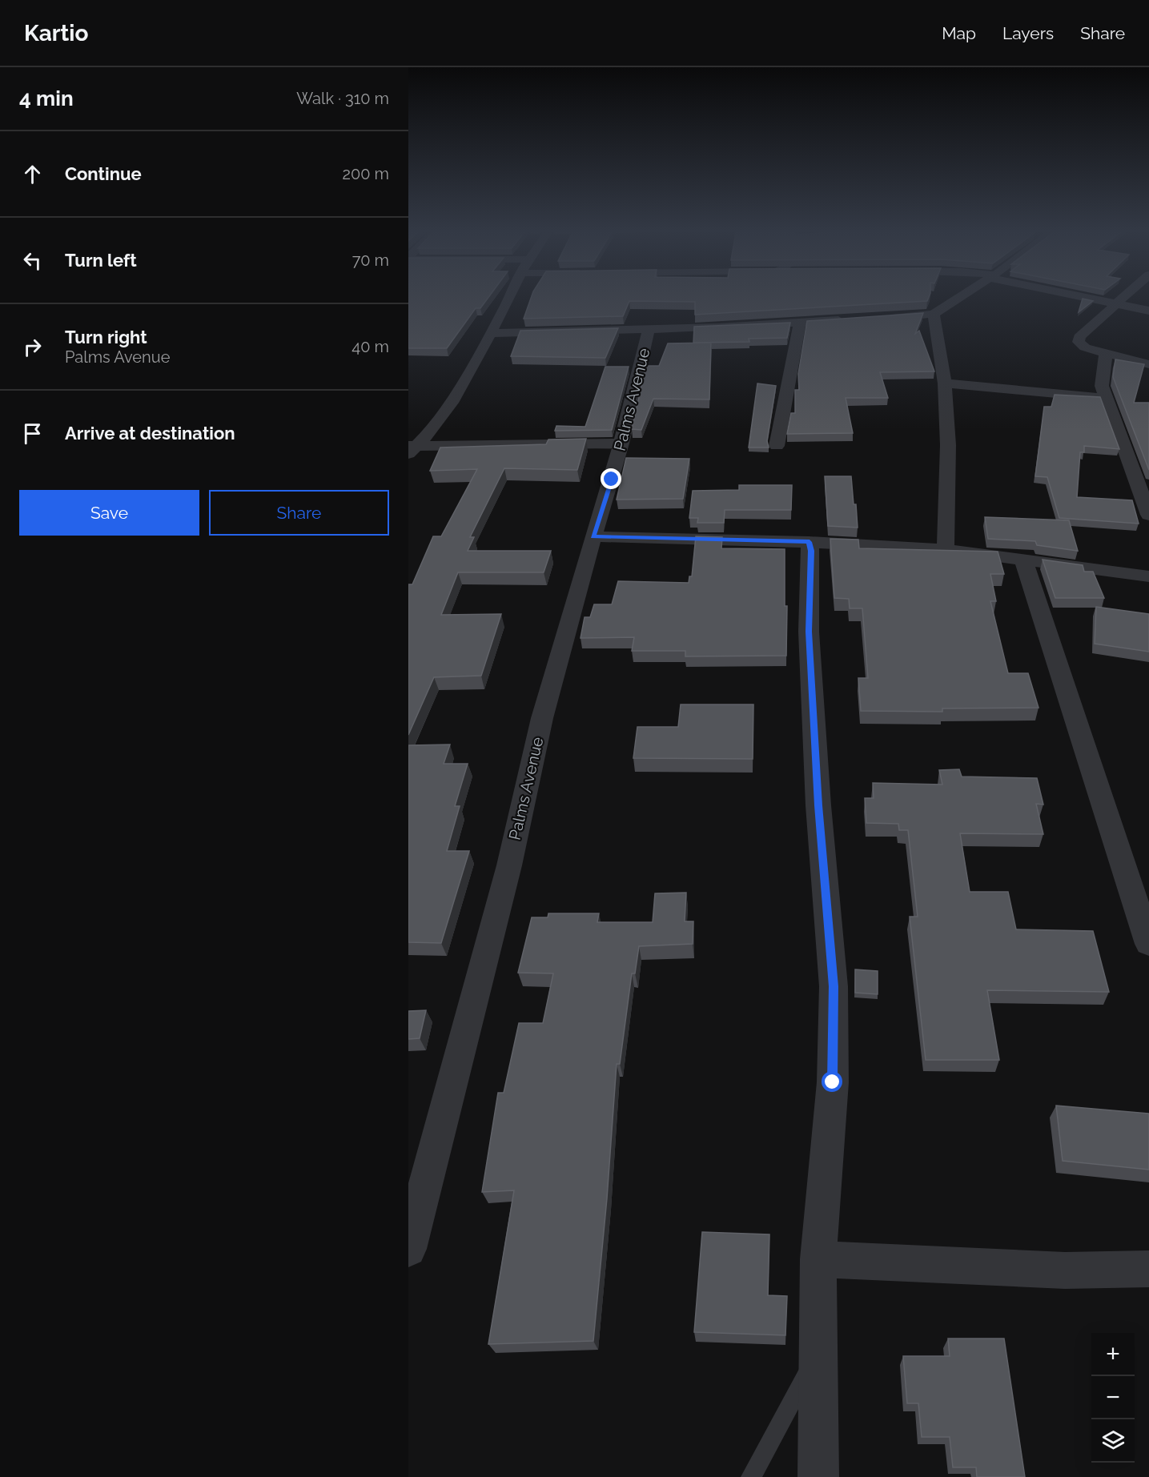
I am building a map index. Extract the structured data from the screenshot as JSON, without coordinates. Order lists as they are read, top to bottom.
{
  "streets": {
    "street": ["Palms Avenue"]
  },
  "page": {
    "header": "Kartio",
    "nav": ["Map", "Layers", "Share"],
    "heading": ["4 min", "Walk · 310 m"],
    "list": [
      ["Continue", "200 m"],
      ["Turn left", "70 m"],
      ["Turn right", "Palms Avenue", "40 m"],
      "Arrive at destination"
    ],
    "buttons": ["Save", "Share"],
    "map_buttons": ["+", "−"]
  }
}
